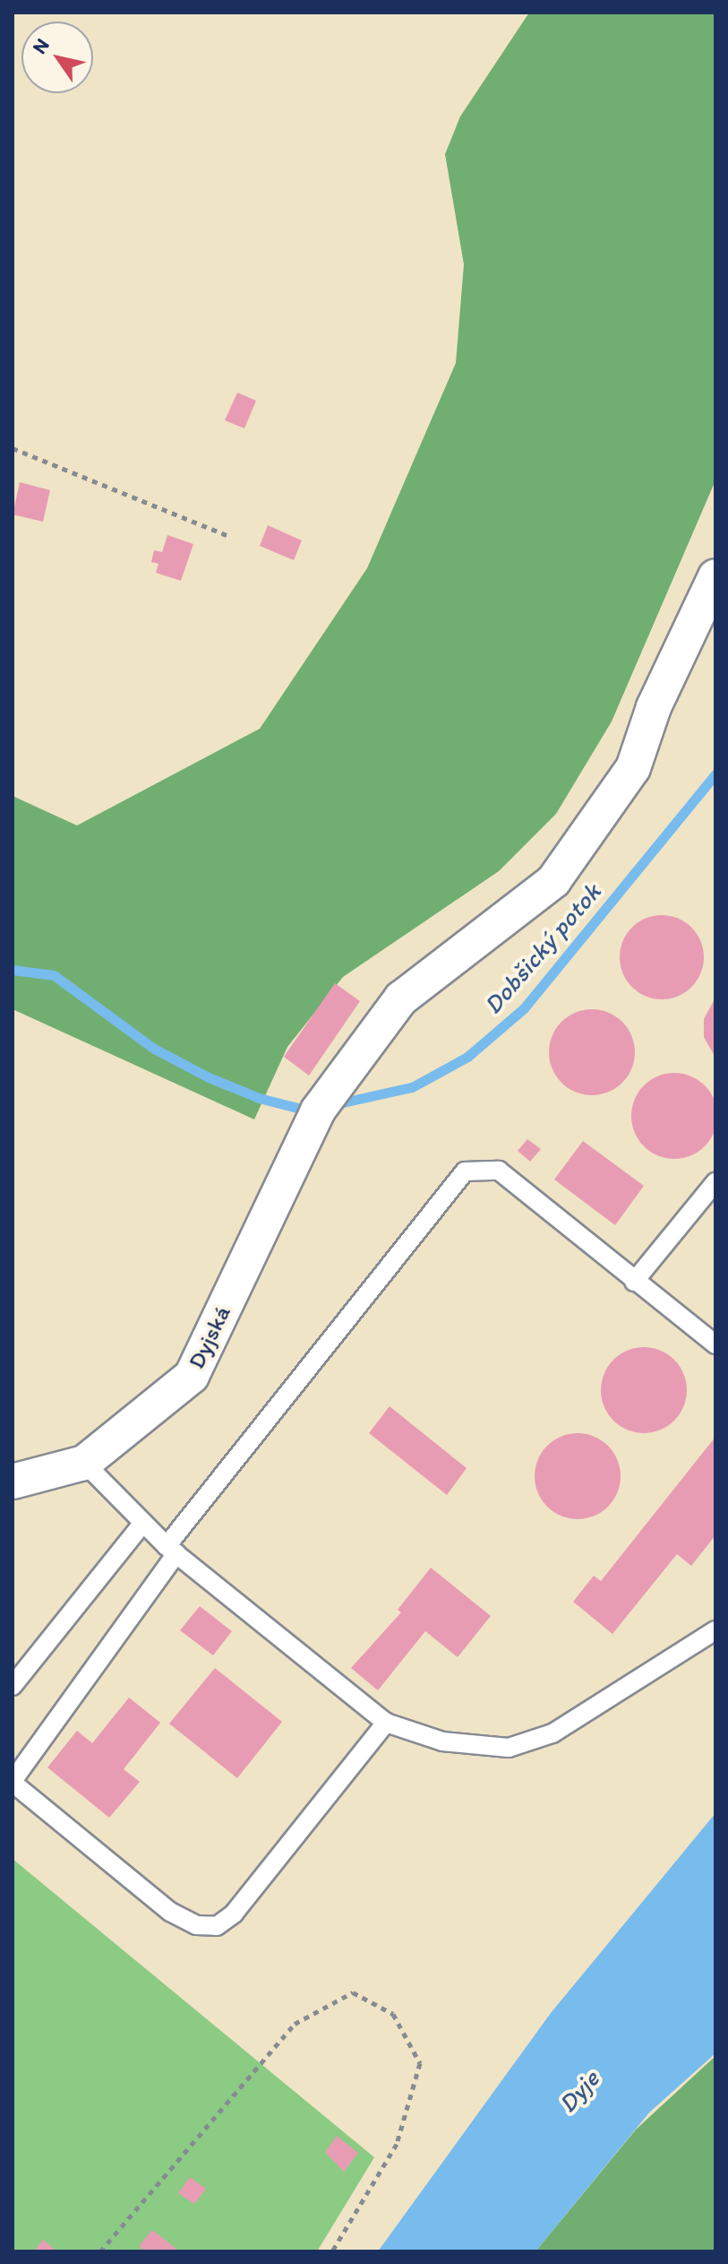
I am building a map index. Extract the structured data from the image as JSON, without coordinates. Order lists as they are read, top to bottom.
{
  "streets": {
    "street": ["Dyjská"]
  },
  "water": ["Dobšický potok", "Dyje"],
  "north": "top left"
}
